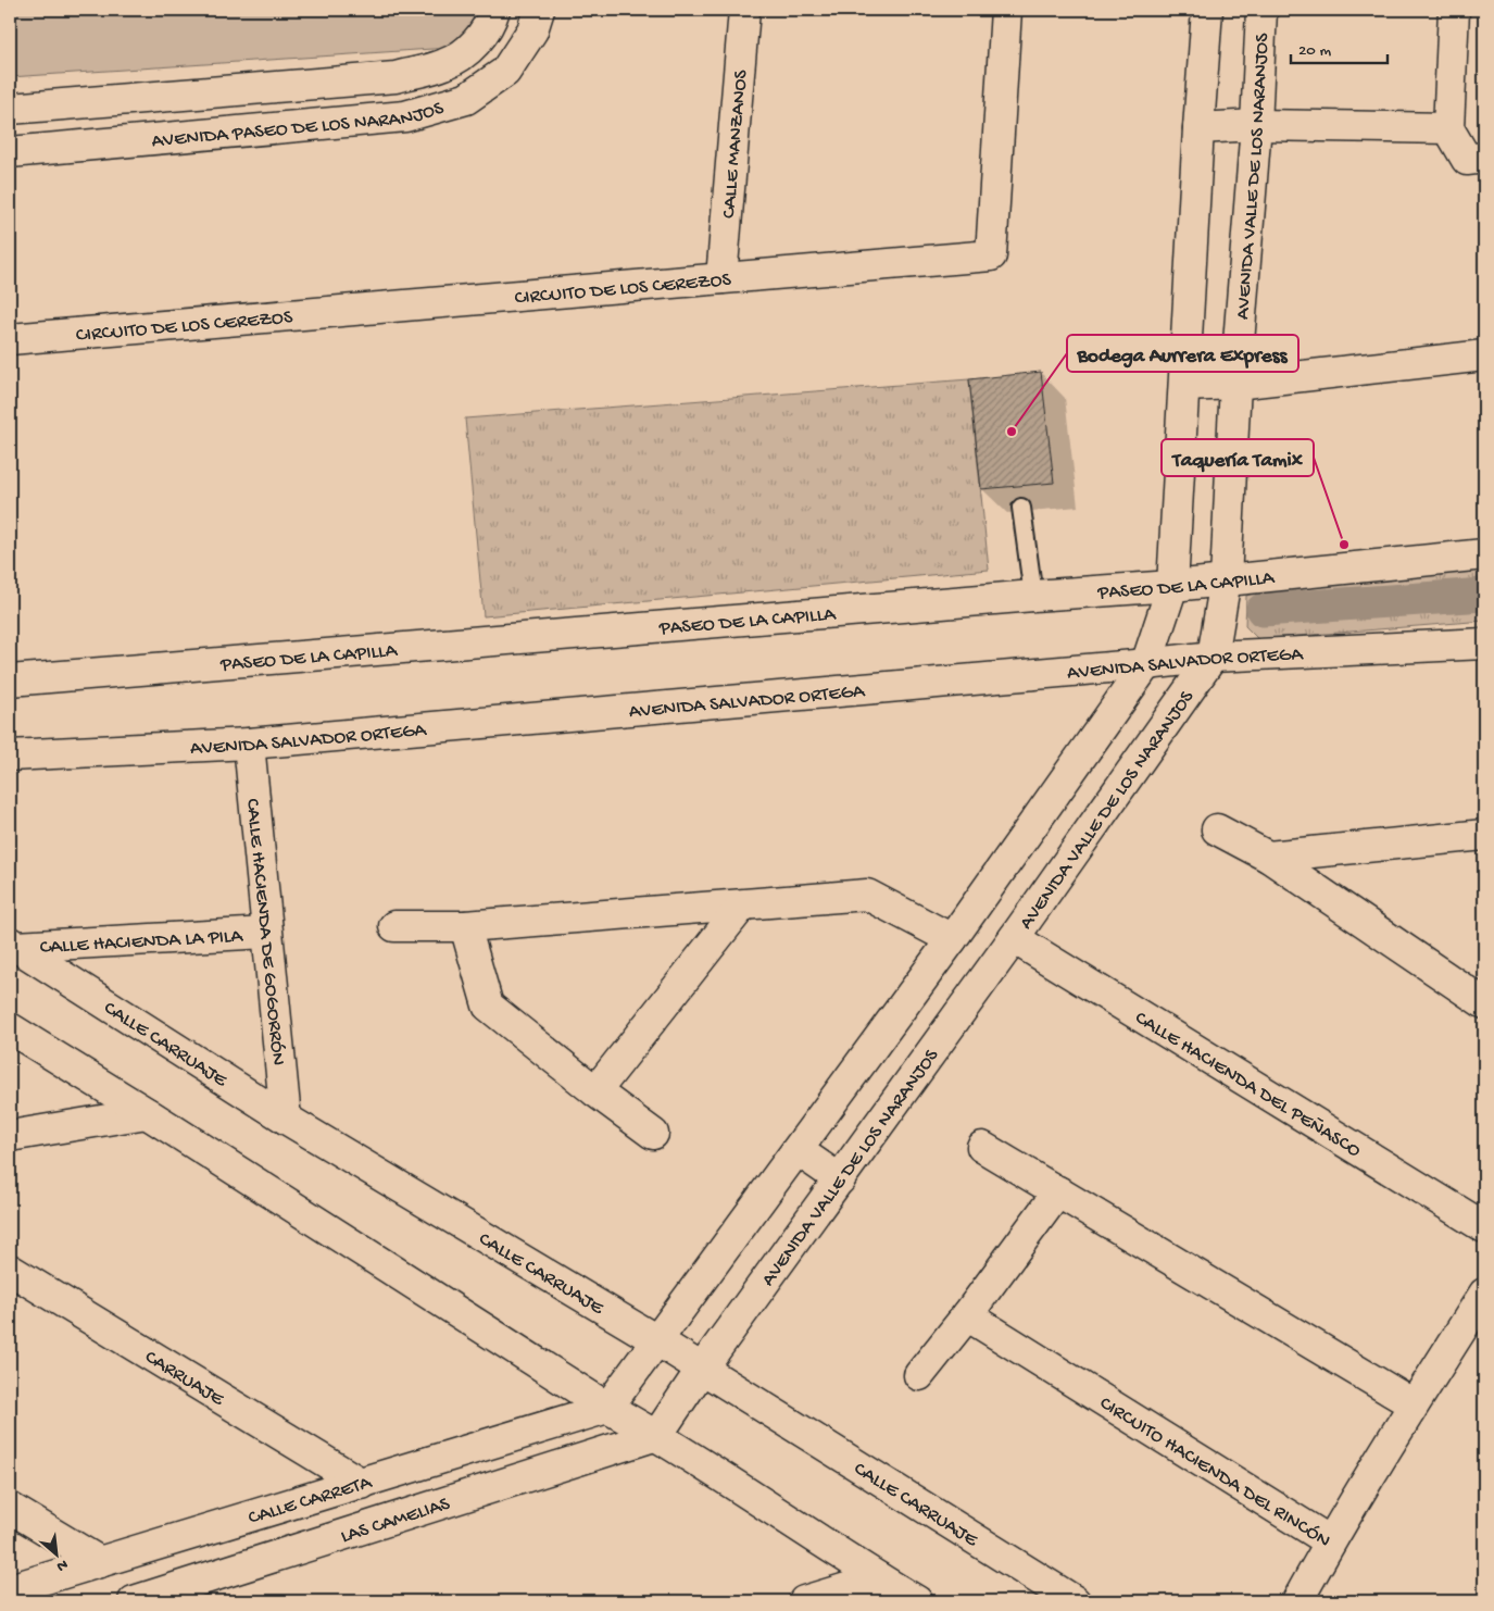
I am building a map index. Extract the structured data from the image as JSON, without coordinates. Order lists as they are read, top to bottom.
{
  "streets": {
    "street": [
      "AVENIDA PASEO DE LOS NARANJOS",
      "CALLE MANZANOS",
      "AVENIDA VALLE DE LOS NARANJOS",
      "CIRCUITO DE LOS CEREZOS",
      "PASEO DE LA CAPILLA",
      "AVENIDA SALVADOR ORTEGA",
      "CALLE HACIENDA DE GOGORRÓN",
      "CALLE HACIENDA LA PILA",
      "CALLE CARRUAJE",
      "CALLE HACIENDA DEL PEÑASCO",
      "CARRUAJE",
      "CIRCUITO HACIENDA DEL RINCÓN",
      "CALLE CARRETA",
      "LAS CAMELIAS"
    ]
  },
  "crossings": [
    ["CALLE MANZANOS", "CIRCUITO DE LOS CEREZOS"],
    ["AVENIDA VALLE DE LOS NARANJOS", "PASEO DE LA CAPILLA"],
    ["AVENIDA VALLE DE LOS NARANJOS", "AVENIDA SALVADOR ORTEGA"],
    ["AVENIDA VALLE DE LOS NARANJOS", "CALLE CARRUAJE"],
    ["AVENIDA VALLE DE LOS NARANJOS", "CALLE HACIENDA DEL PEÑASCO"],
    ["AVENIDA VALLE DE LOS NARANJOS", "LAS CAMELIAS"],
    ["AVENIDA SALVADOR ORTEGA", "CALLE HACIENDA DE GOGORRÓN"],
    ["CALLE HACIENDA DE GOGORRÓN", "CALLE HACIENDA LA PILA"],
    ["CALLE HACIENDA DE GOGORRÓN", "CALLE CARRUAJE"],
    ["CALLE HACIENDA LA PILA", "CALLE CARRUAJE"],
    ["CARRUAJE", "CALLE CARRETA"]
  ],
  "places": ["Bodega Aurrera Express", "Taquería Tamix"],
  "scale_bar": "20 m",
  "north": "bottom right"
}
